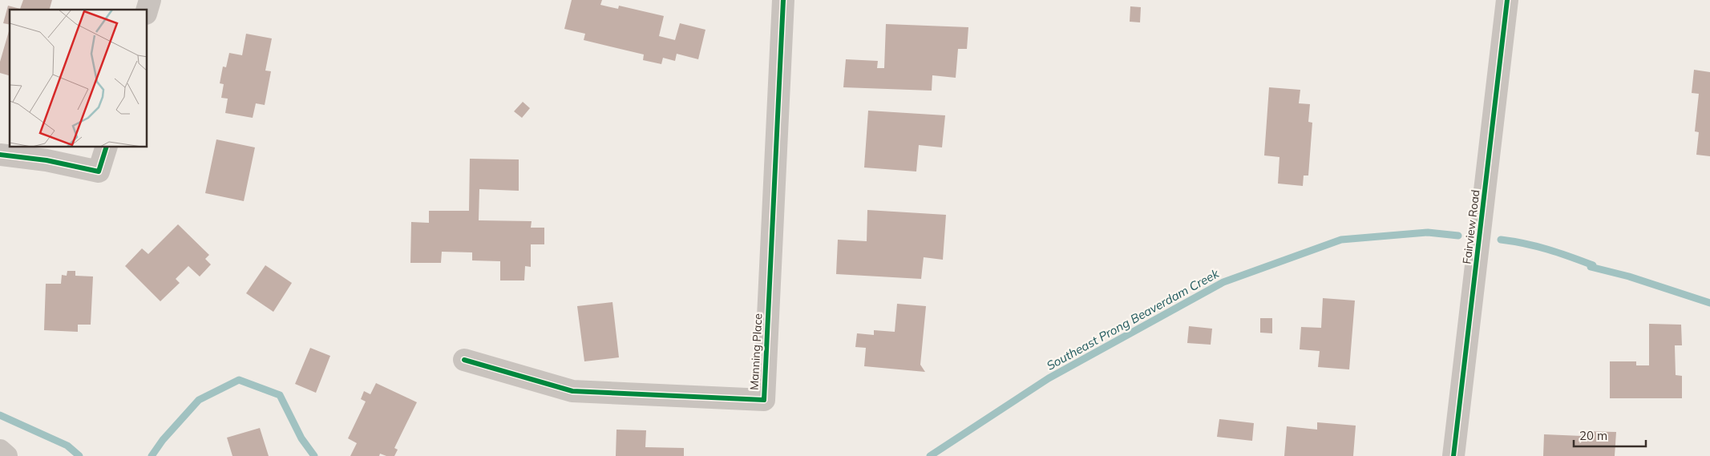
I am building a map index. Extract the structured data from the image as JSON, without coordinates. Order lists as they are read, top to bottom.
{
  "streets": {
    "street": ["Fairview Road", "Manning Place"]
  },
  "water": ["Southeast Prong Beaverdam Creek"],
  "scale_bar": "20 m"
}
